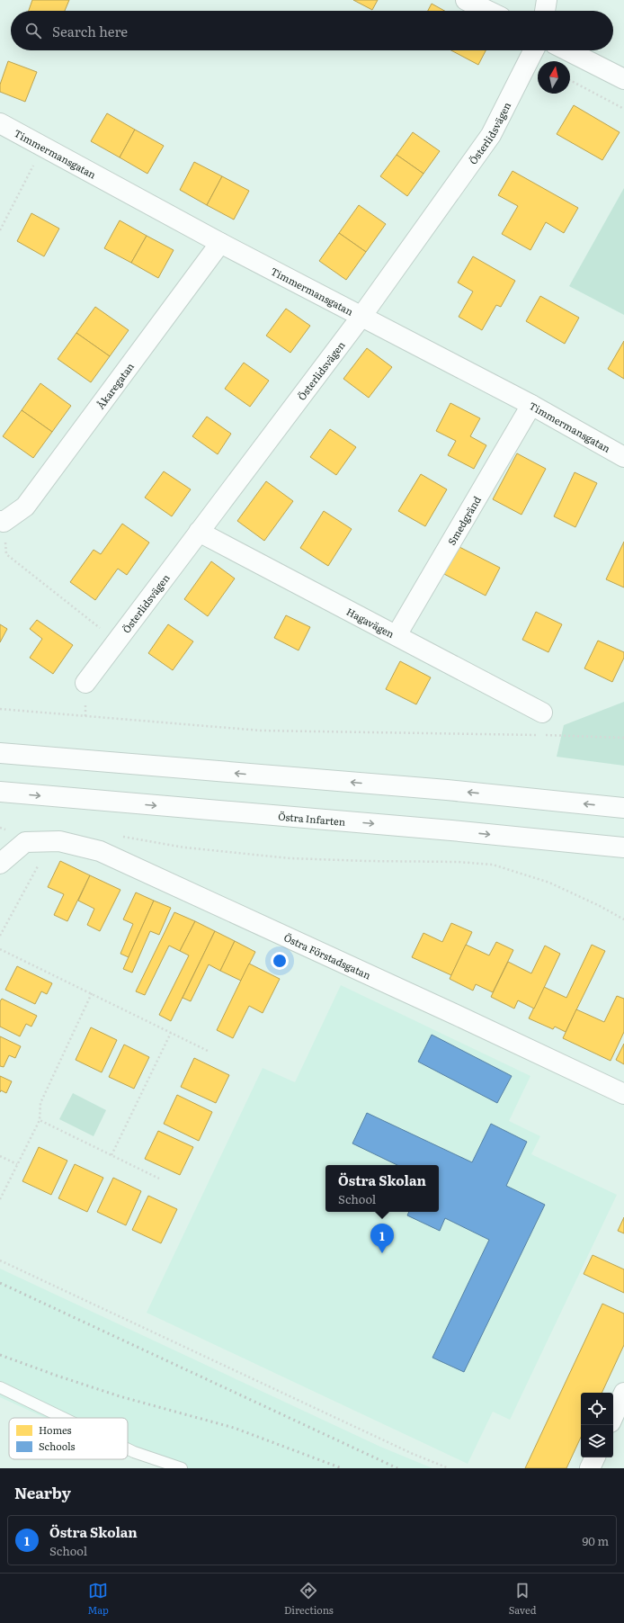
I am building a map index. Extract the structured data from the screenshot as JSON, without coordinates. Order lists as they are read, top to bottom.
{
  "streets": {
    "street": [
      "Österlidsvägen",
      "Timmermansgatan",
      "Åkaregatan",
      "Smedgränd",
      "Hagavägen",
      "Östra Infarten",
      "Östra Förstadsgatan"
    ]
  },
  "crossings": [
    ["Österlidsvägen", "Timmermansgatan"],
    ["Österlidsvägen", "Hagavägen"],
    ["Timmermansgatan", "Åkaregatan"],
    ["Timmermansgatan", "Smedgränd"],
    ["Smedgränd", "Hagavägen"]
  ],
  "legend": ["Homes", "Schools"],
  "north": "top",
  "page": {
    "search": "Search here",
    "popup": ["Östra Skolan", "School"],
    "pins": "1",
    "heading": "Nearby",
    "list": [
      {
        "mark": "1",
        "name": "Östra Skolan",
        "note": "School",
        "value": "90 m"
      }
    ],
    "nav": ["Map", "Directions", "Saved"]
  }
}
